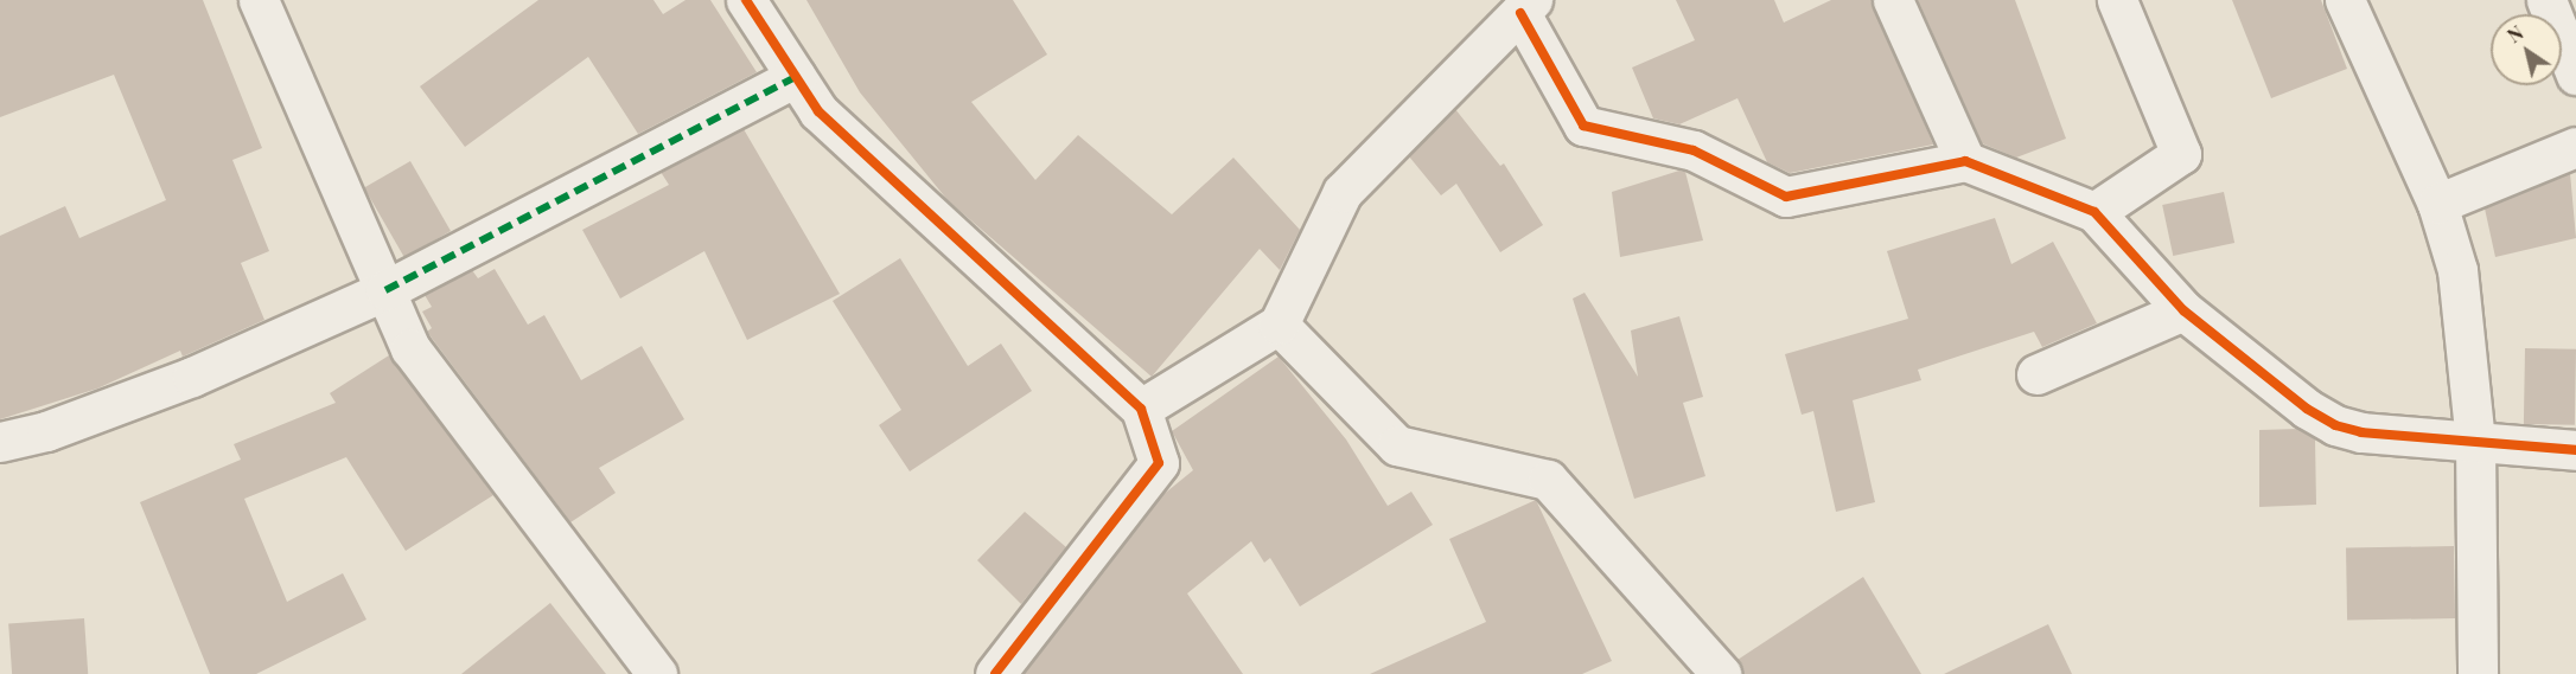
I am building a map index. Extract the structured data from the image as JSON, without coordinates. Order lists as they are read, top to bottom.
{
  "north": "top left"
}
